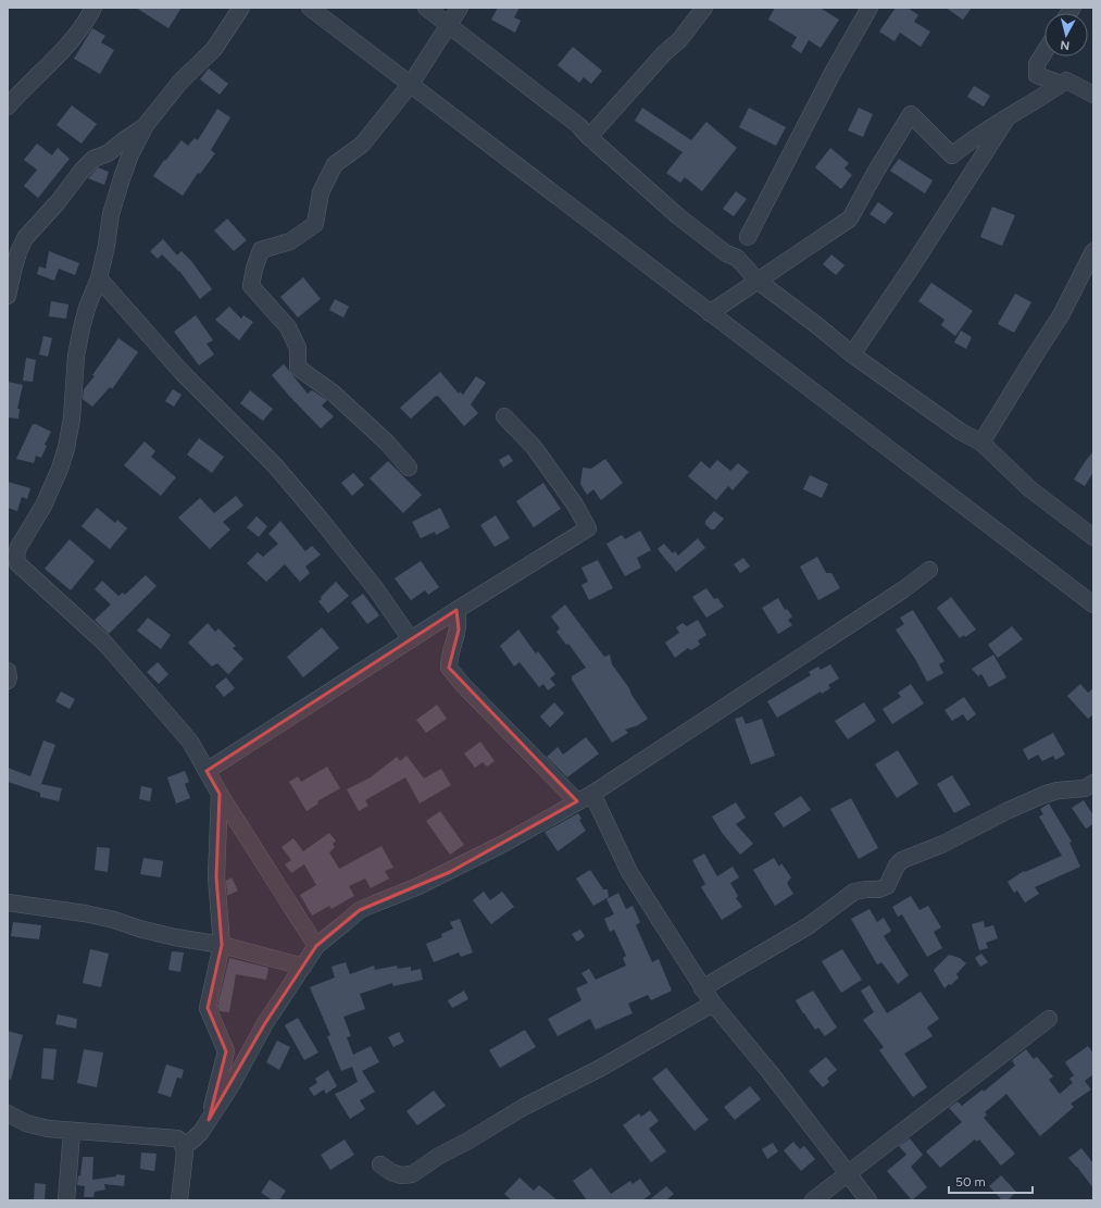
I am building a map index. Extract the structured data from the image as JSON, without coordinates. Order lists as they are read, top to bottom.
{
  "scale_bar": "50 m",
  "north": "bottom"
}
